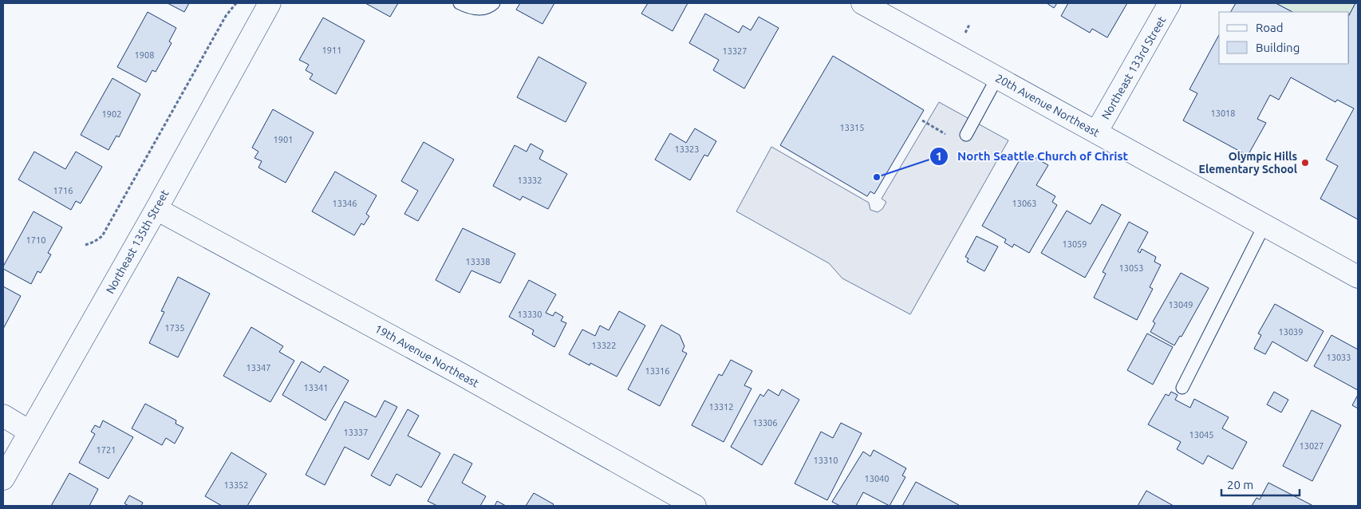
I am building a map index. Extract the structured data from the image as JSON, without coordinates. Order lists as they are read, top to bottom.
{
  "streets": {
    "street": [
      "Northeast 133rd Street",
      "20th Avenue Northeast",
      "Northeast 135th Street",
      "19th Avenue Northeast"
    ]
  },
  "crossings": [
    ["Northeast 133rd Street", "20th Avenue Northeast"],
    ["Northeast 135th Street", "19th Avenue Northeast"]
  ],
  "places": ["Olympic Hills Elementary School", "North Seattle Church of Christ"],
  "house_numbers": [
    "1911",
    "13327",
    "1908",
    "13018",
    "1902",
    "13315",
    "1901",
    "13323",
    "13332",
    "1716",
    "13346",
    "13063",
    "1710",
    "13059",
    "13338",
    "13053",
    "13049",
    "13330",
    "1735",
    "13039",
    "13322",
    "13033",
    "13347",
    "13316",
    "13341",
    "13312",
    "13306",
    "13337",
    "13045",
    "13027",
    "1721",
    "13310",
    "13040",
    "13352"
  ],
  "legend": ["Road", "Building"],
  "scale_bar": "20 m"
}
